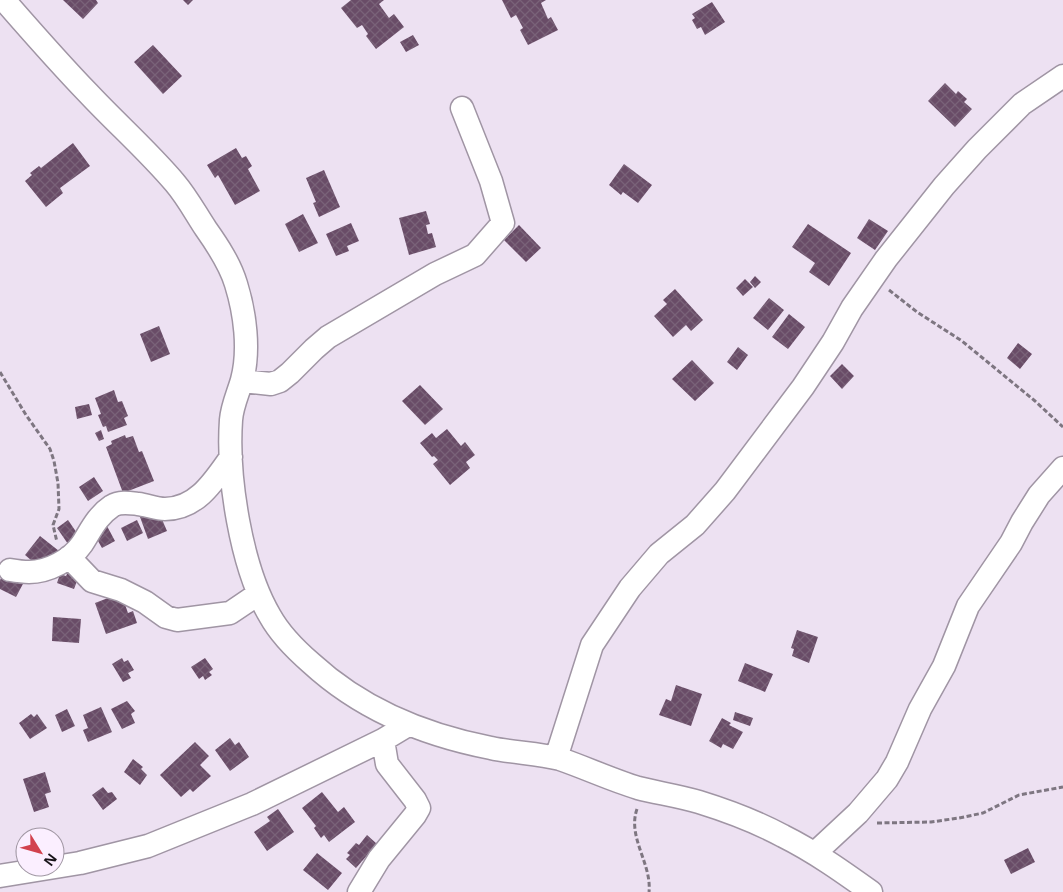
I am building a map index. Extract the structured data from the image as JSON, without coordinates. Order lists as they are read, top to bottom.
{
  "north": "bottom right"
}
